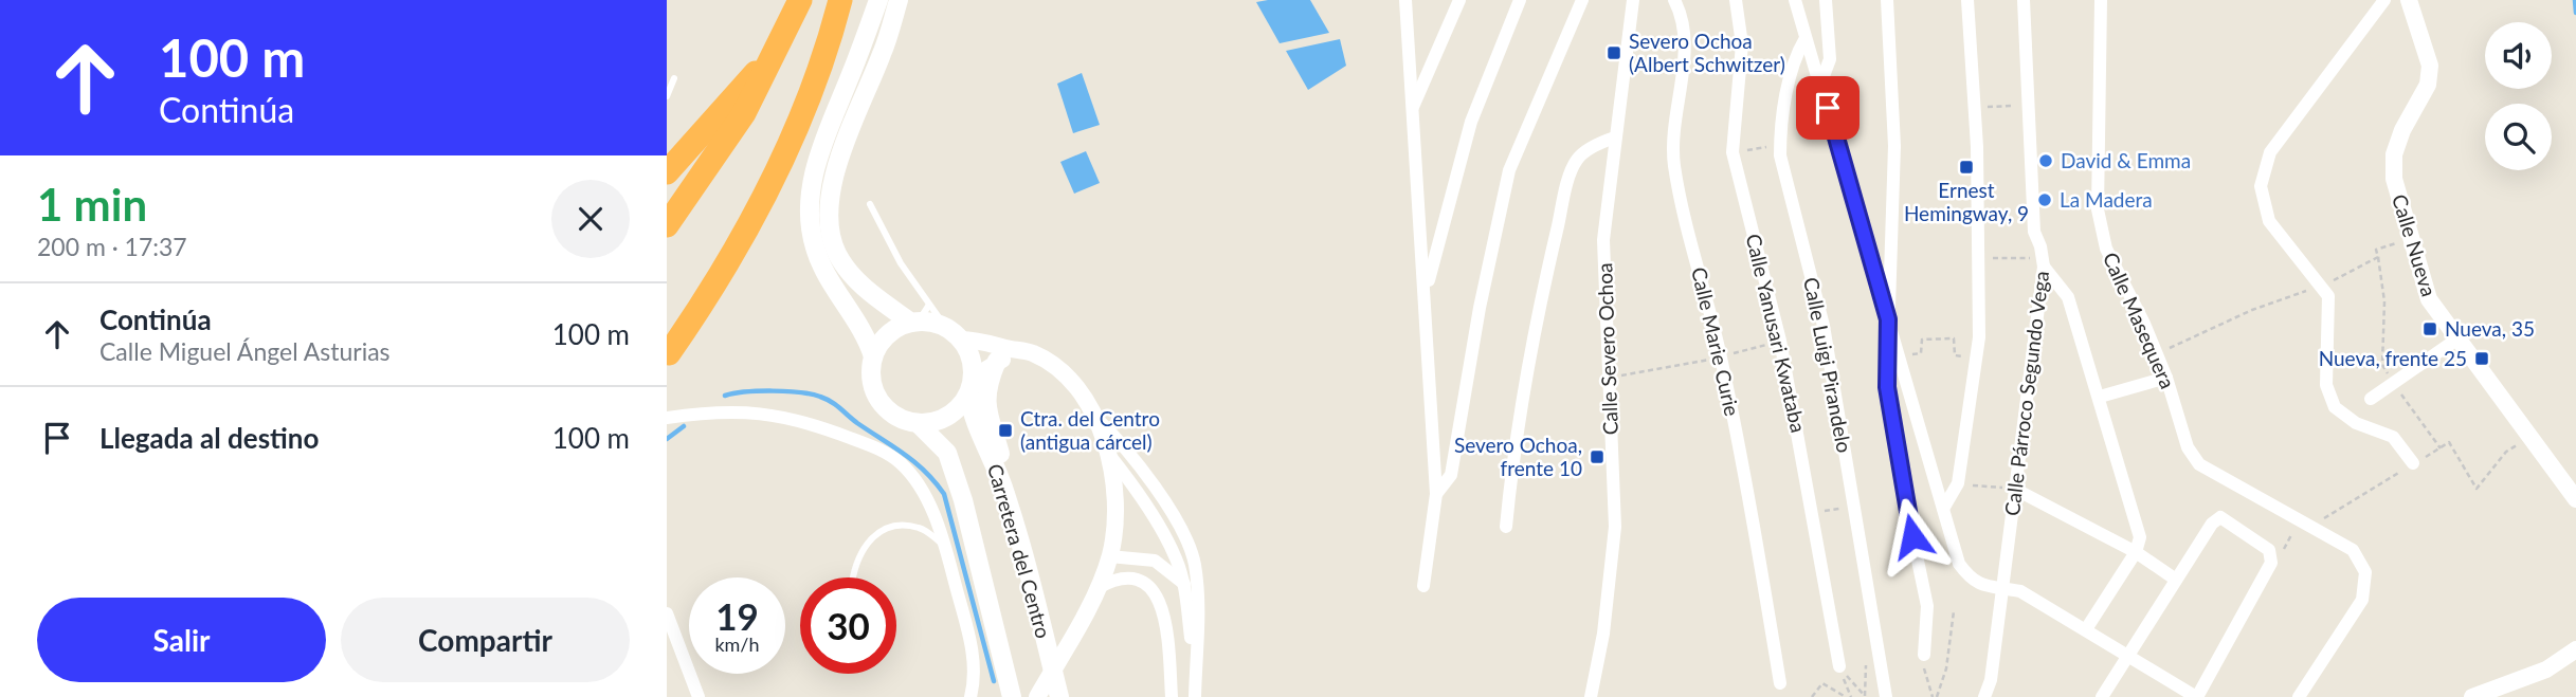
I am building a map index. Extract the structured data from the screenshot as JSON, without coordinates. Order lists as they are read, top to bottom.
{
  "streets": {
    "main road": ["Carretera del Centro"],
    "street": [
      "Calle Nueva",
      "Calle Masequera",
      "Calle Yanusari Kwataba",
      "Calle Marie Curie",
      "Calle Severo Ochoa",
      "Calle Luigi Pirandelo",
      "Calle Párroco Segundo Vega"
    ]
  },
  "places": {
    "transit": [
      "Severo Ochoa (Albert Schwitzer)",
      "Ernest Hemingway, 9",
      "Nueva, 35",
      "Nueva, frente 25",
      "Ctra. del Centro (antigua cárcel)",
      "Severo Ochoa, frente 10"
    ],
    "other": ["David & Emma", "La Madera"]
  },
  "page": {
    "turn": ["100 m", "Continúa"],
    "heading": ["1 min", "200 m · 17:37"],
    "list": [
      {
        "name": "Continúa",
        "note": "Calle Miguel Ángel Asturias",
        "value": "100 m"
      },
      {
        "name": "Llegada al destino",
        "value": "100 m"
      }
    ],
    "speed": "19 km/h",
    "limit": "30",
    "buttons": ["Salir", "Compartir"]
  }
}
